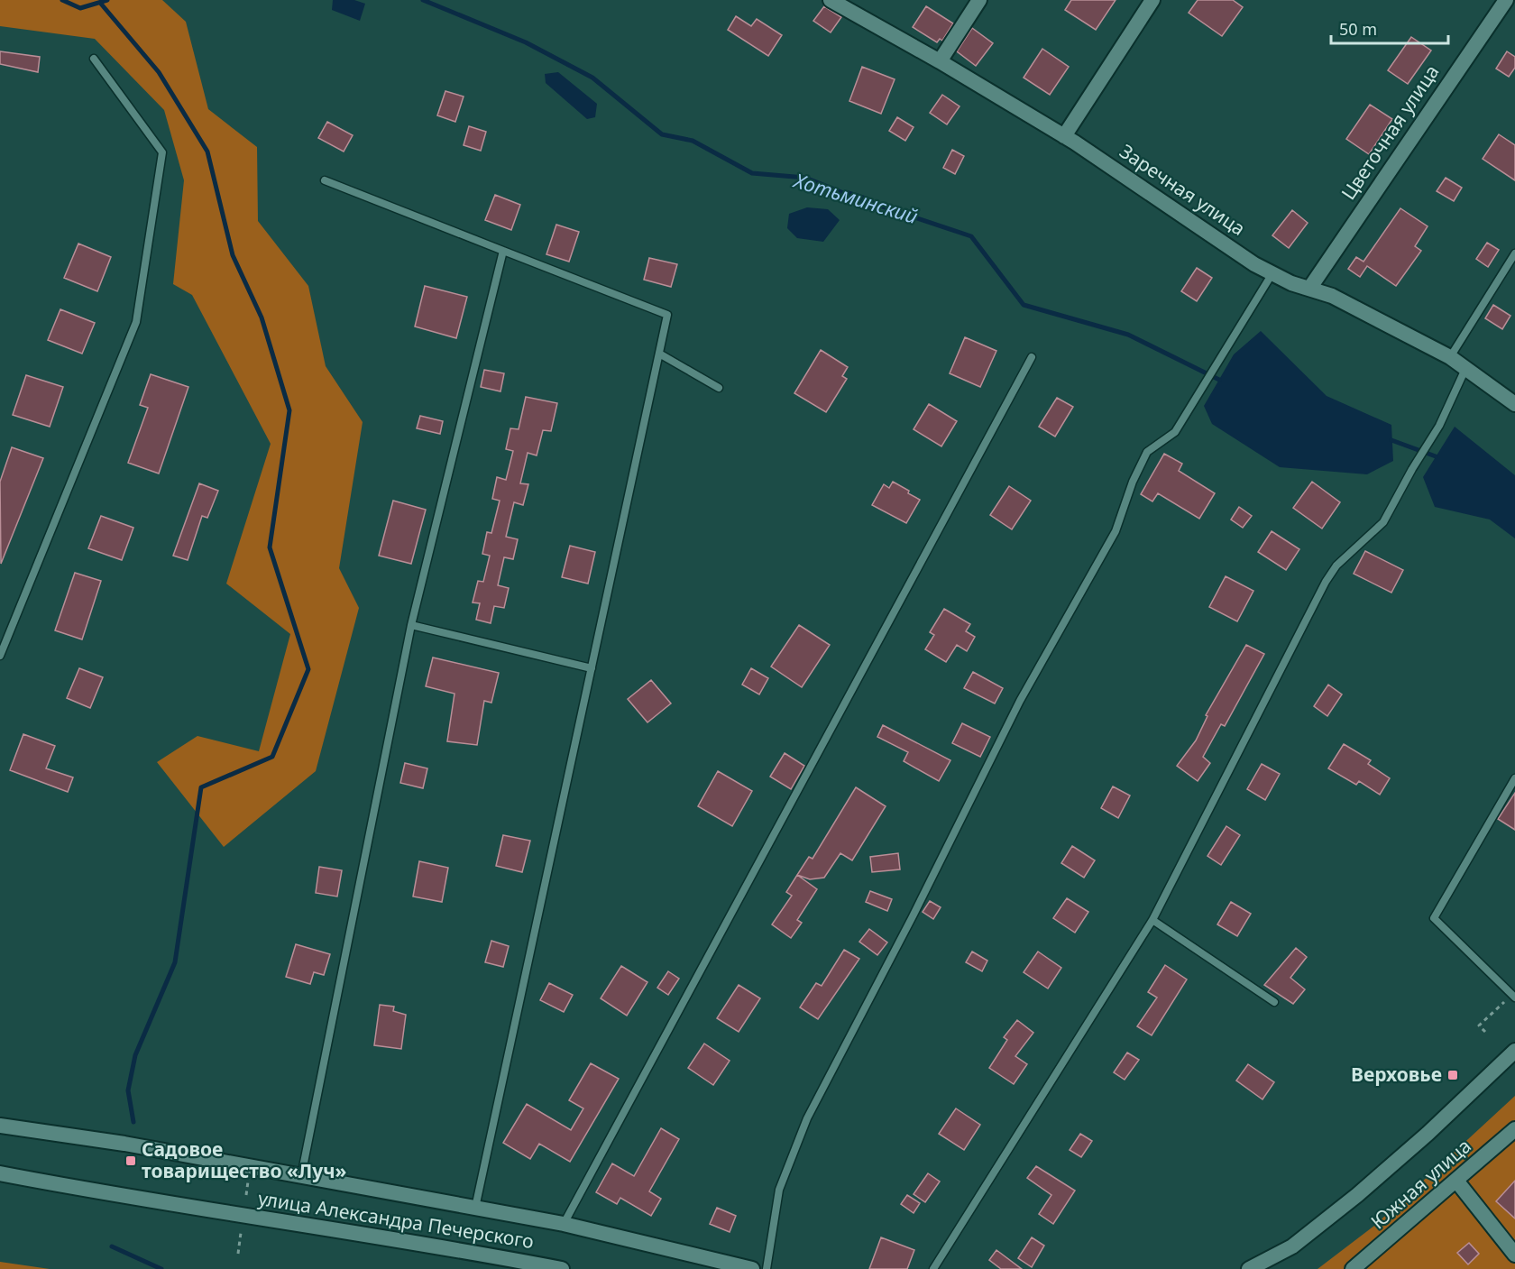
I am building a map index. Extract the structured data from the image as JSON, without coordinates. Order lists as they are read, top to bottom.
{
  "streets": {
    "street": [
      "Цветочная улица",
      "Заречная улица",
      "Южная улица",
      "улица Александра Печерского"
    ]
  },
  "crossings": [
    ["Цветочная улица", "Заречная улица"]
  ],
  "water": ["Хотьминский"],
  "places": {
    "transit": ["Верховье", "Садовое товарищество «Луч»"]
  },
  "scale_bar": "50 m"
}
